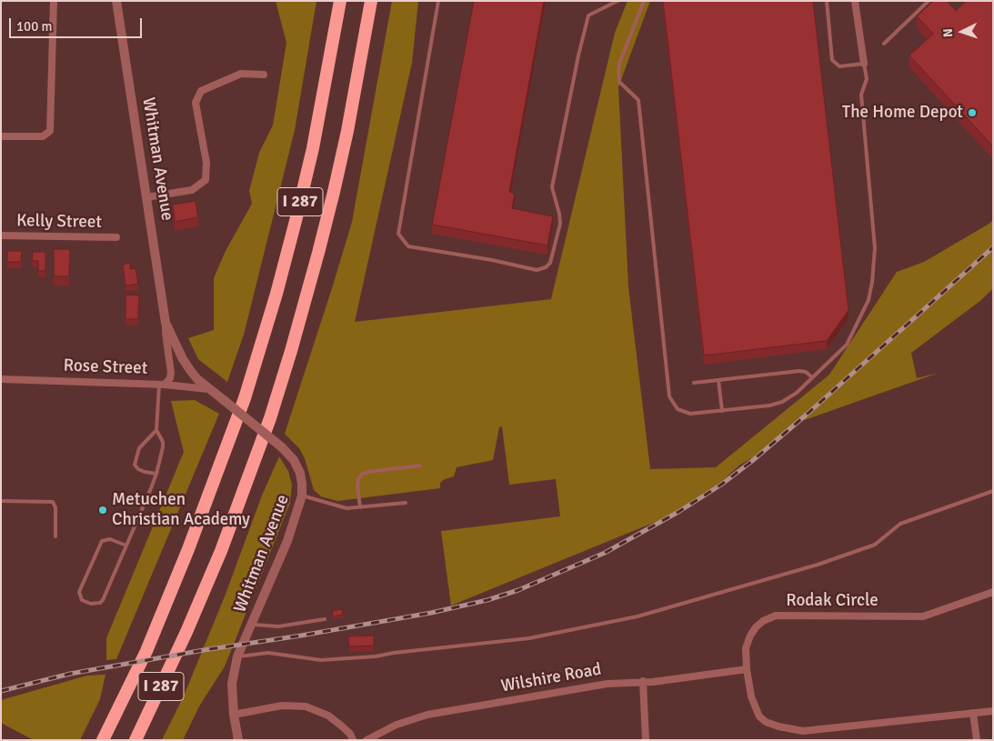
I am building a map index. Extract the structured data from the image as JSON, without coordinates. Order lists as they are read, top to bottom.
{
  "streets": {
    "highway": ["I 287"],
    "street": [
      "Whitman Avenue",
      "Kelly Street",
      "Rose Street",
      "Rodak Circle",
      "Wilshire Road"
    ]
  },
  "crossings": [
    ["Whitman Avenue", "Rose Street"],
    ["Rodak Circle", "Wilshire Road"]
  ],
  "places": ["The Home Depot", "Metuchen Christian Academy"],
  "scale_bar": "100 m",
  "north": "left"
}
